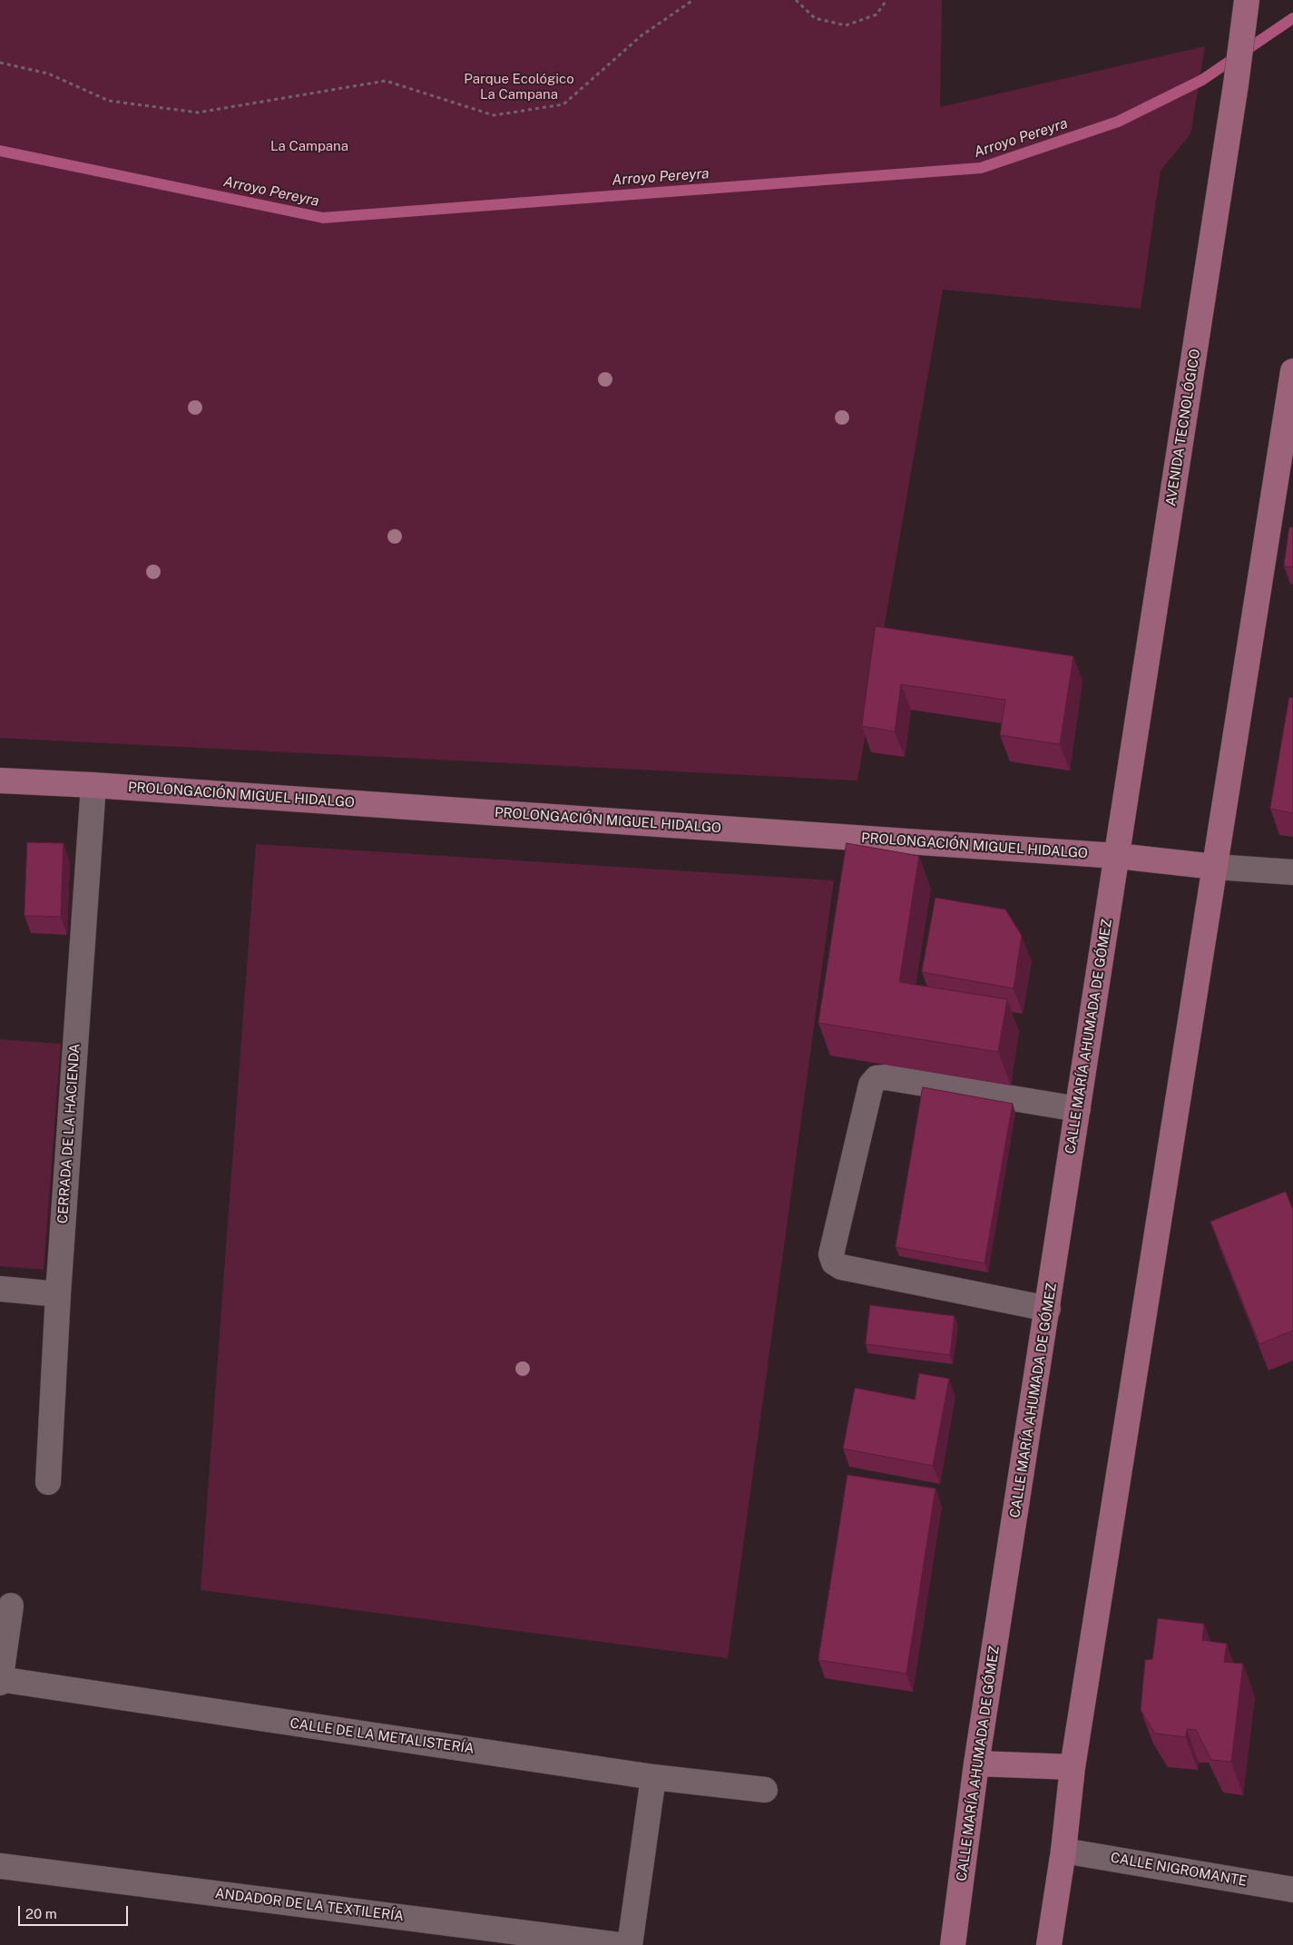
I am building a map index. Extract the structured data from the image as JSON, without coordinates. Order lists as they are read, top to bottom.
{
  "streets": {
    "main road": ["AVENIDA TECNOLÓGICO", "PROLONGACIÓN MIGUEL HIDALGO", "CALLE MARÍA AHUMADA DE GÓMEZ"],
    "street": [
      "CERRADA DE LA HACIENDA",
      "CALLE DE LA METALISTERÍA",
      "CALLE NIGROMANTE",
      "ANDADOR DE LA TEXTILERÍA"
    ]
  },
  "crossings": [
    ["AVENIDA TECNOLÓGICO", "PROLONGACIÓN MIGUEL HIDALGO"],
    ["AVENIDA TECNOLÓGICO", "CALLE MARÍA AHUMADA DE GÓMEZ"],
    ["PROLONGACIÓN MIGUEL HIDALGO", "CALLE MARÍA AHUMADA DE GÓMEZ"],
    ["PROLONGACIÓN MIGUEL HIDALGO", "CERRADA DE LA HACIENDA"]
  ],
  "water": ["Arroyo Pereyra"],
  "parks": ["Parque Ecológico La Campana", "La Campana"],
  "scale_bar": "20 m"
}
